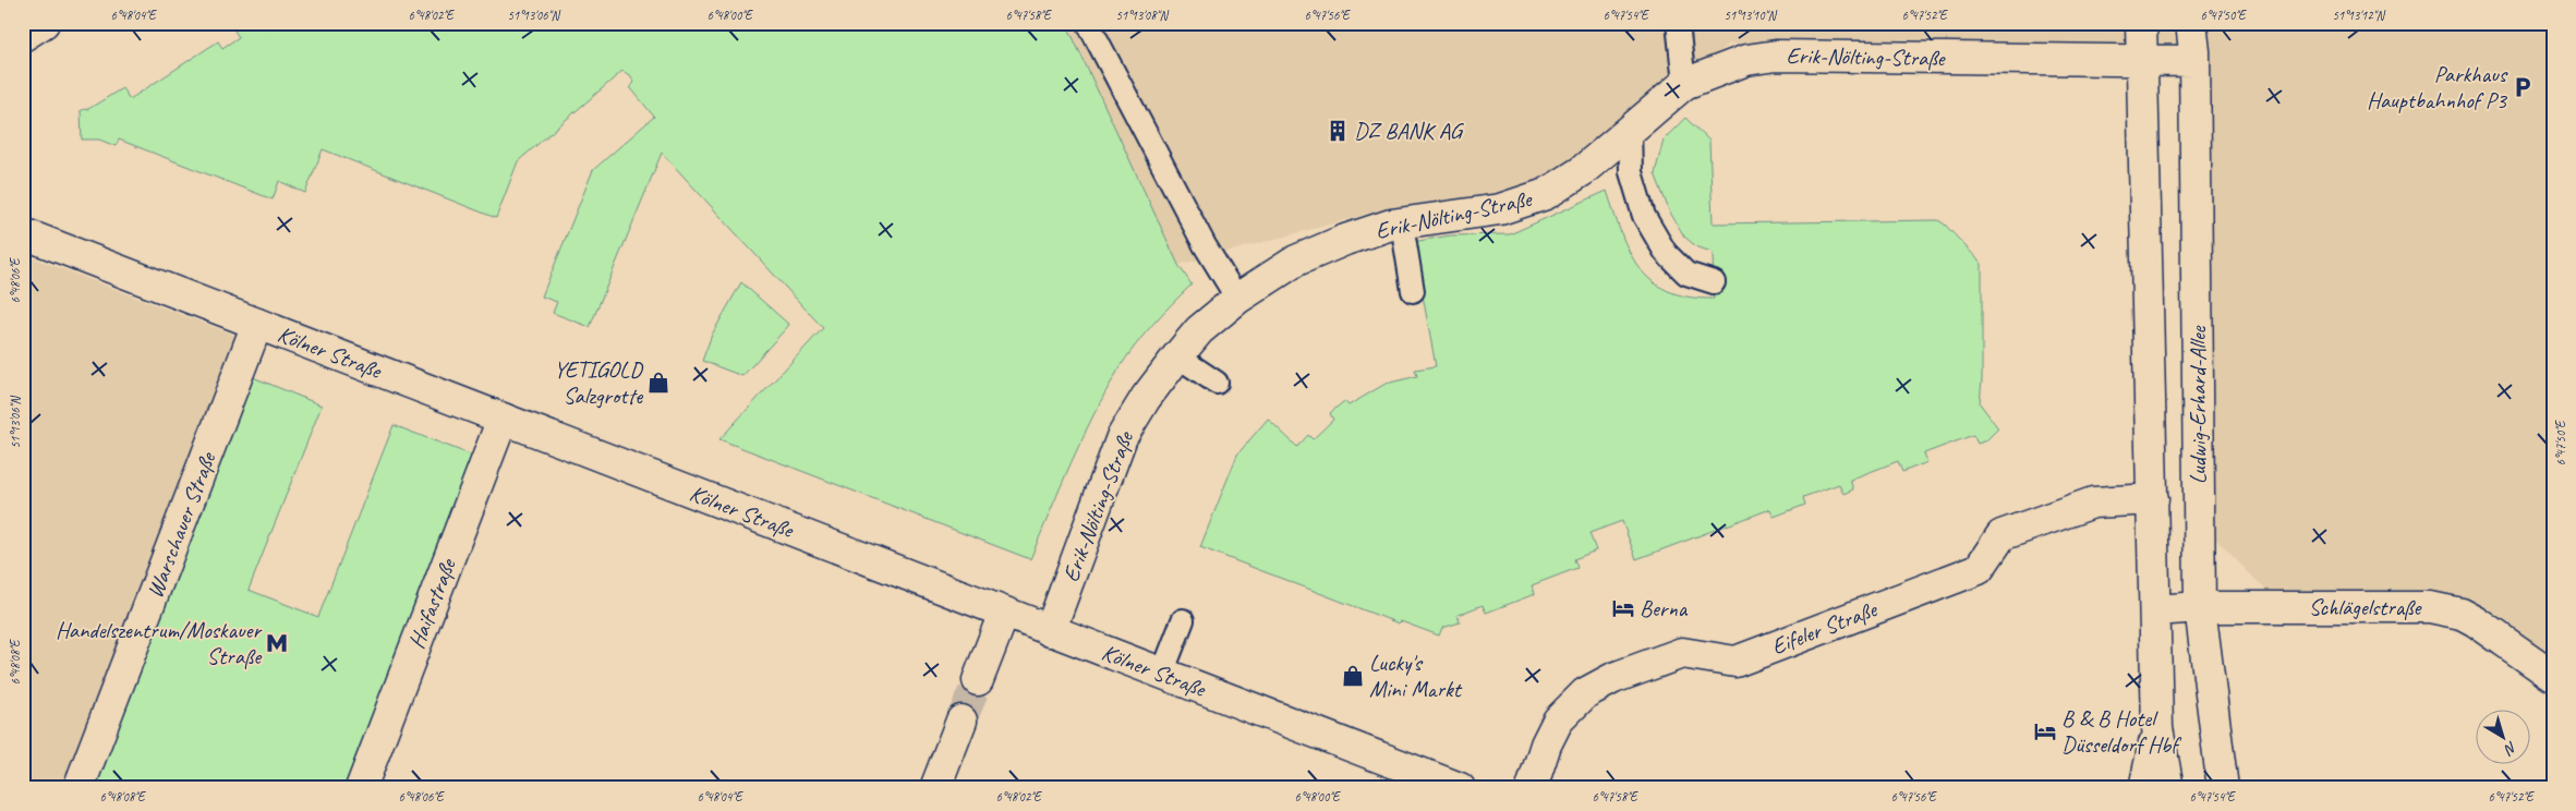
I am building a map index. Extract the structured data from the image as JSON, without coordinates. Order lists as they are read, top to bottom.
{
  "streets": {
    "street": [
      "Erik-Nölting-Straße",
      "Kölner Straße",
      "Ludwig-Erhard-Allee",
      "Warschauer Straße",
      "Haifastraße",
      "Schlägelstraße",
      "Eifeler Straße"
    ]
  },
  "crossings": [
    ["Erik-Nölting-Straße", "Kölner Straße"],
    ["Erik-Nölting-Straße", "Ludwig-Erhard-Allee"],
    ["Kölner Straße", "Warschauer Straße"],
    ["Kölner Straße", "Haifastraße"],
    ["Ludwig-Erhard-Allee", "Schlägelstraße"],
    ["Ludwig-Erhard-Allee", "Eifeler Straße"]
  ],
  "places": {
    "parking": ["Parkhaus Hauptbahnhof P3"],
    "building": ["DZ BANK AG"],
    "shop": ["YETIGOLD Salzgrotte", "Lucky's Mini Markt"],
    "hotel": ["Berna", "B & B Hotel Düsseldorf Hbf"],
    "metro station": ["Handelszentrum/Moskauer Straße"]
  },
  "north": "bottom right",
  "coordinates": [
    "6°48'04\"E",
    "6°48'02\"E",
    "51°13'06\"N",
    "6°48'00\"E",
    "6°47'58\"E",
    "51°13'08\"N",
    "6°47'56\"E",
    "6°47'54\"E",
    "51°13'10\"N",
    "6°47'52\"E",
    "6°47'50\"E",
    "51°13'12\"N",
    "6°48'06\"E",
    "6°48'08\"E"
  ]
}
